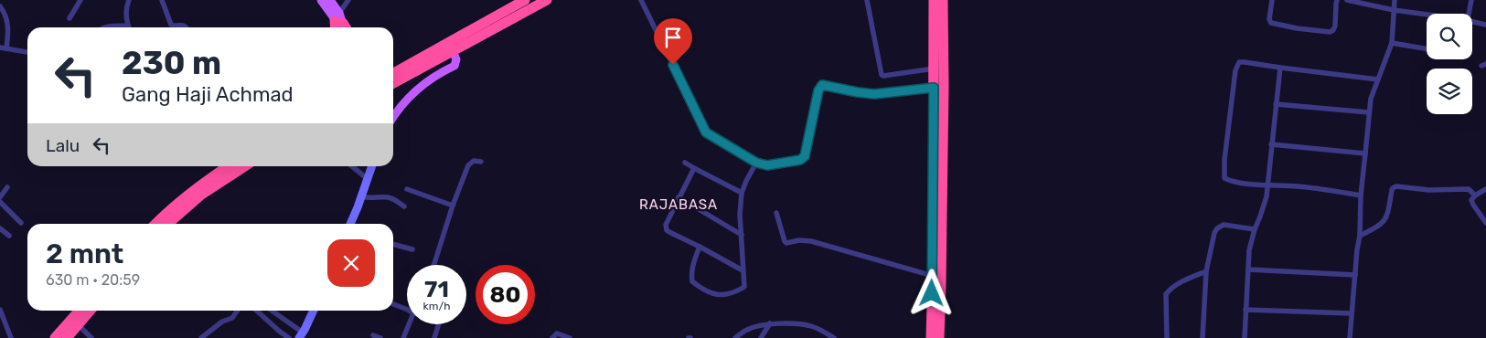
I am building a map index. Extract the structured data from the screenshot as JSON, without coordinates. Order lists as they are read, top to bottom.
{
  "districts": ["RAJABASA"],
  "page": {
    "turn": ["230 m", "Gang Haji Achmad"],
    "then": "Lalu",
    "heading": ["2 mnt", "630 m · 20:59"],
    "speed": "71 km/h",
    "limit": "80"
  }
}
